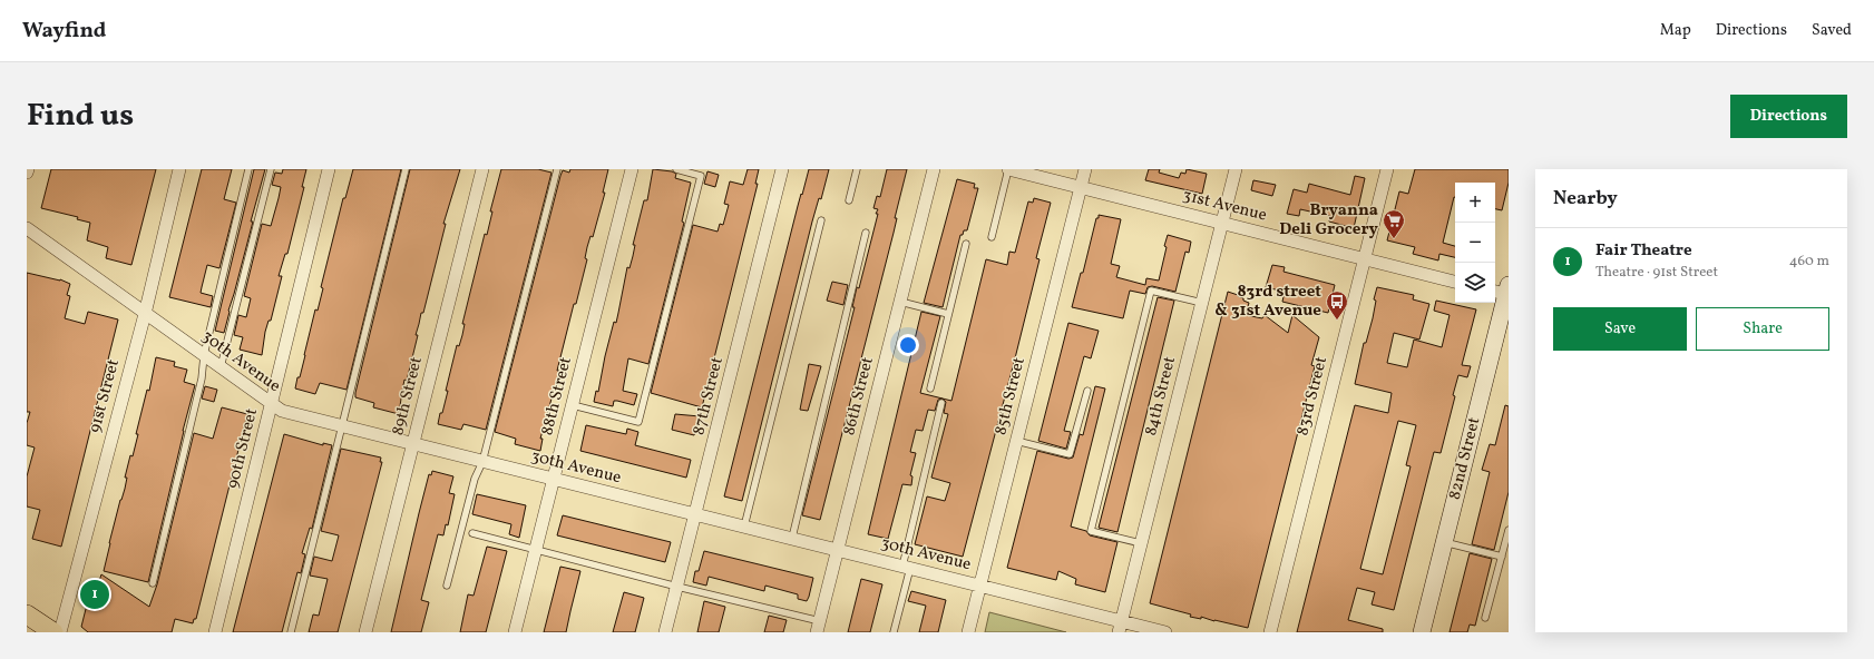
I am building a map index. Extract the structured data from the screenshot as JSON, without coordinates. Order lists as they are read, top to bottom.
{
  "streets": {
    "street": [
      "31st Avenue",
      "30th Avenue",
      "91st Street",
      "89th Street",
      "88th Street",
      "87th Street",
      "86th Street",
      "85th Street",
      "84th Street",
      "83rd Street",
      "90th Street",
      "82nd Street"
    ]
  },
  "crossings": [
    ["31st Avenue", "85th Street"],
    ["31st Avenue", "84th Street"],
    ["31st Avenue", "83rd Street"],
    ["30th Avenue", "91st Street"],
    ["30th Avenue", "89th Street"],
    ["30th Avenue", "88th Street"],
    ["30th Avenue", "87th Street"],
    ["30th Avenue", "86th Street"],
    ["30th Avenue", "85th Street"],
    ["30th Avenue", "84th Street"],
    ["30th Avenue", "90th Street"]
  ],
  "places": {
    "supermarket": ["Bryanna Deli Grocery"],
    "bus stop": ["83rd street & 31st Avenue"]
  },
  "page": {
    "header": "Wayfind",
    "nav": ["Map", "Directions", "Saved"],
    "title": "Find us",
    "buttons": [
      "Directions",
      ["Save", "Share"]
    ],
    "heading": "Nearby",
    "map_buttons": ["+", "−"],
    "list": [
      {
        "mark": "1",
        "name": "Fair Theatre",
        "note": "Theatre · 91st Street",
        "value": "460 m"
      }
    ],
    "pins": "1"
  }
}
